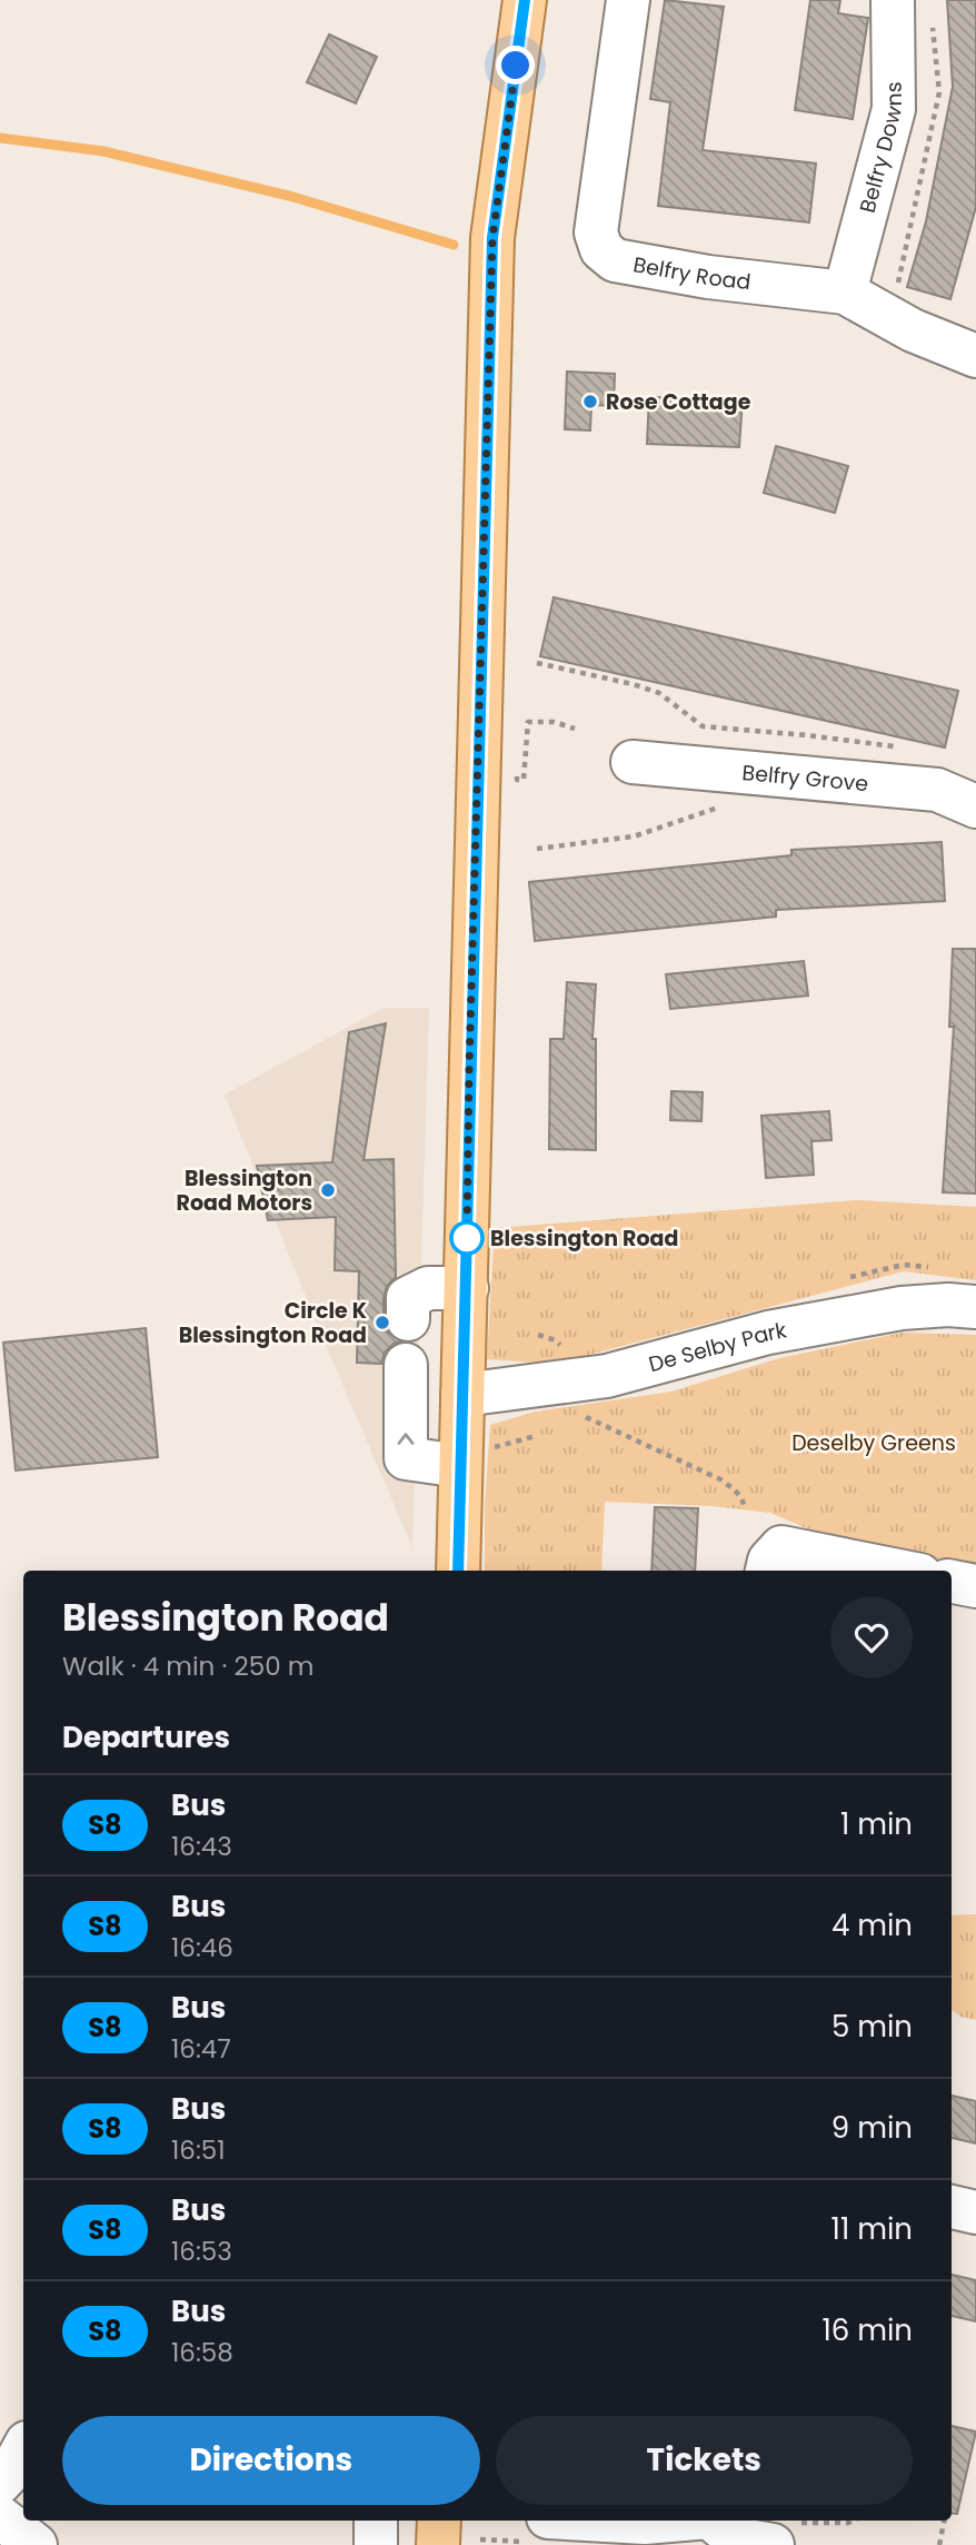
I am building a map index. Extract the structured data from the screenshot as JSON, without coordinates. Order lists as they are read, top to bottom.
{
  "streets": {
    "street": [
      "Belfry Downs",
      "Belfry Road",
      "Belfry Grove",
      "De Selby Park"
    ]
  },
  "crossings": [
    ["Belfry Downs", "Belfry Road"]
  ],
  "parks": ["Deselby Greens"],
  "places": [
    "Rose Cottage",
    "Blessington Road Motors",
    "Blessington Road",
    "Circle K Blessington Road"
  ],
  "lines": ["bus line S8"],
  "page": {
    "heading": [
      ["Blessington Road", "Walk · 4 min · 250 m"],
      "Departures"
    ],
    "list": [
      {
        "mark": "S8",
        "name": "Bus",
        "note": "16:43",
        "value": "1 min"
      },
      {
        "mark": "S8",
        "name": "Bus",
        "note": "16:46",
        "value": "4 min"
      },
      {
        "mark": "S8",
        "name": "Bus",
        "note": "16:47",
        "value": "5 min"
      },
      {
        "mark": "S8",
        "name": "Bus",
        "note": "16:51",
        "value": "9 min"
      },
      {
        "mark": "S8",
        "name": "Bus",
        "note": "16:53",
        "value": "11 min"
      },
      {
        "mark": "S8",
        "name": "Bus",
        "note": "16:58",
        "value": "16 min"
      }
    ],
    "buttons": ["Directions", "Tickets"]
  }
}
